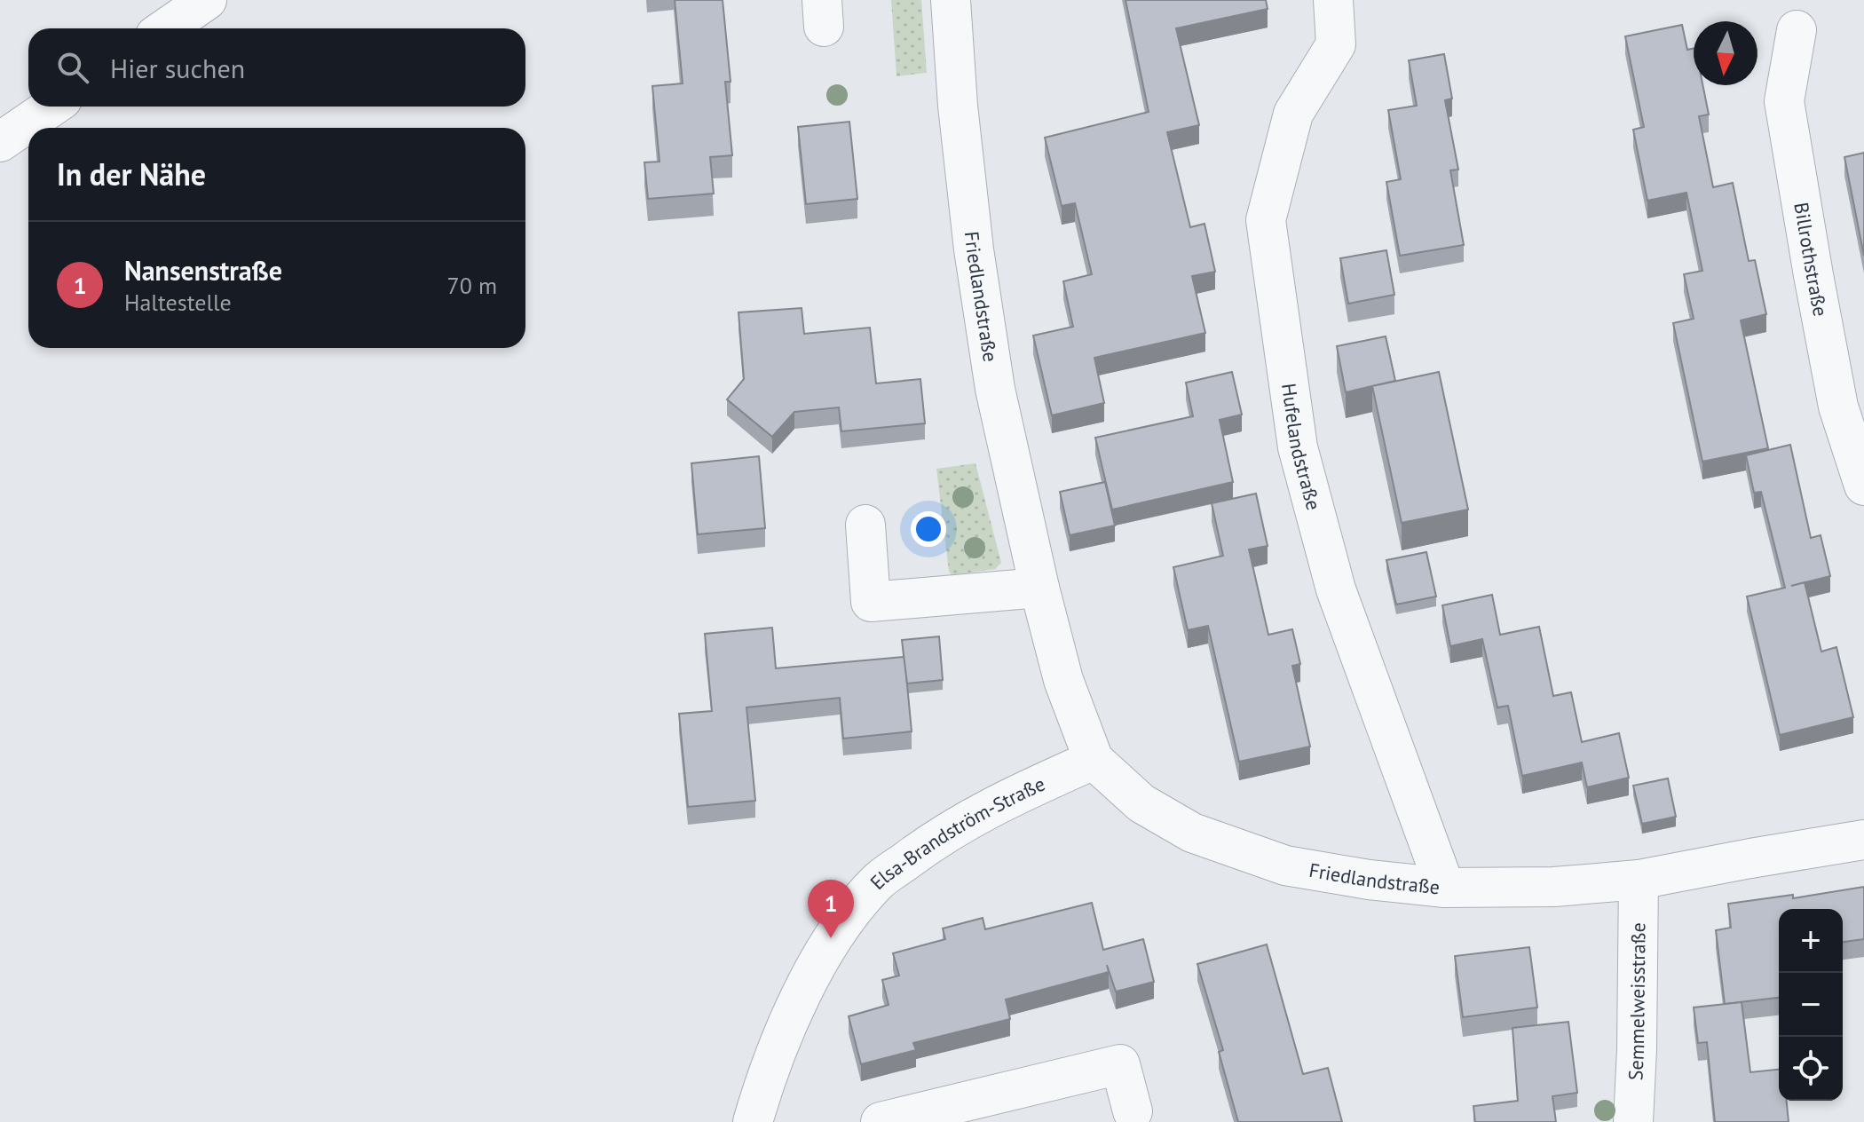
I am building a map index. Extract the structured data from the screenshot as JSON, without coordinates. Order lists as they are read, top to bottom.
{
  "streets": {
    "street": [
      "Billrothstraße",
      "Friedlandstraße",
      "Hufelandstraße",
      "Elsa-Brandström-Straße",
      "Semmelweisstraße"
    ]
  },
  "crossings": [
    ["Friedlandstraße", "Hufelandstraße"],
    ["Friedlandstraße", "Elsa-Brandström-Straße"],
    ["Friedlandstraße", "Semmelweisstraße"]
  ],
  "north": "bottom",
  "page": {
    "search": "Hier suchen",
    "heading": "In der Nähe",
    "list": [
      {
        "mark": "1",
        "name": "Nansenstraße",
        "note": "Haltestelle",
        "value": "70 m"
      }
    ],
    "pins": "1",
    "map_buttons": ["+", "−"]
  }
}
